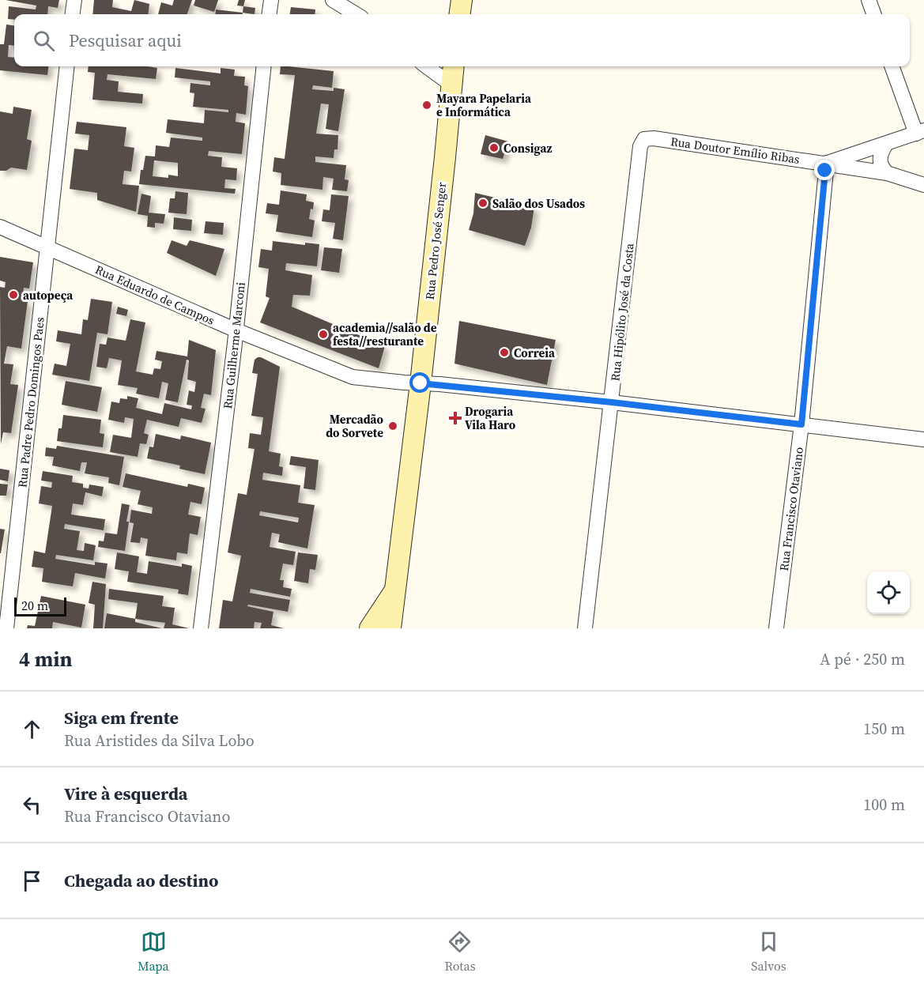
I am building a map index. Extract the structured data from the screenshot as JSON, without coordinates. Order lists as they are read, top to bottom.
{
  "streets": {
    "main road": ["Rua Pedro José Senger"],
    "street": [
      "Rua Doutor Emílio Ribas",
      "Rua Eduardo de Campos",
      "Rua Hipólito José da Costa",
      "Rua Guilherme Marconi",
      "Rua Padre Pedro Domingos Paes",
      "Rua Francisco Otaviano"
    ]
  },
  "crossings": [
    ["Rua Doutor Emílio Ribas", "Rua Hipólito José da Costa"],
    ["Rua Doutor Emílio Ribas", "Rua Francisco Otaviano"],
    ["Rua Pedro José Senger", "Rua Eduardo de Campos"],
    ["Rua Eduardo de Campos", "Rua Hipólito José da Costa"],
    ["Rua Eduardo de Campos", "Rua Guilherme Marconi"],
    ["Rua Eduardo de Campos", "Rua Padre Pedro Domingos Paes"],
    ["Rua Eduardo de Campos", "Rua Francisco Otaviano"]
  ],
  "places": {
    "other": [
      "Mayara Papelaria e Informática",
      "Consigaz",
      "Salão dos Usados",
      "autopeça",
      "academia//salão de festa//resturante",
      "Correia",
      "Mercadão do Sorvete"
    ],
    "health": ["Drogaria Vila Haro"]
  },
  "scale_bar": "20 m",
  "page": {
    "search": "Pesquisar aqui",
    "scale": "20 m",
    "heading": ["4 min", "A pé · 250 m"],
    "list": [
      ["Siga em frente", "Rua Aristides da Silva Lobo", "150 m"],
      ["Vire à esquerda", "Rua Francisco Otaviano", "100 m"],
      "Chegada ao destino"
    ],
    "nav": ["Mapa", "Rotas", "Salvos"]
  }
}
